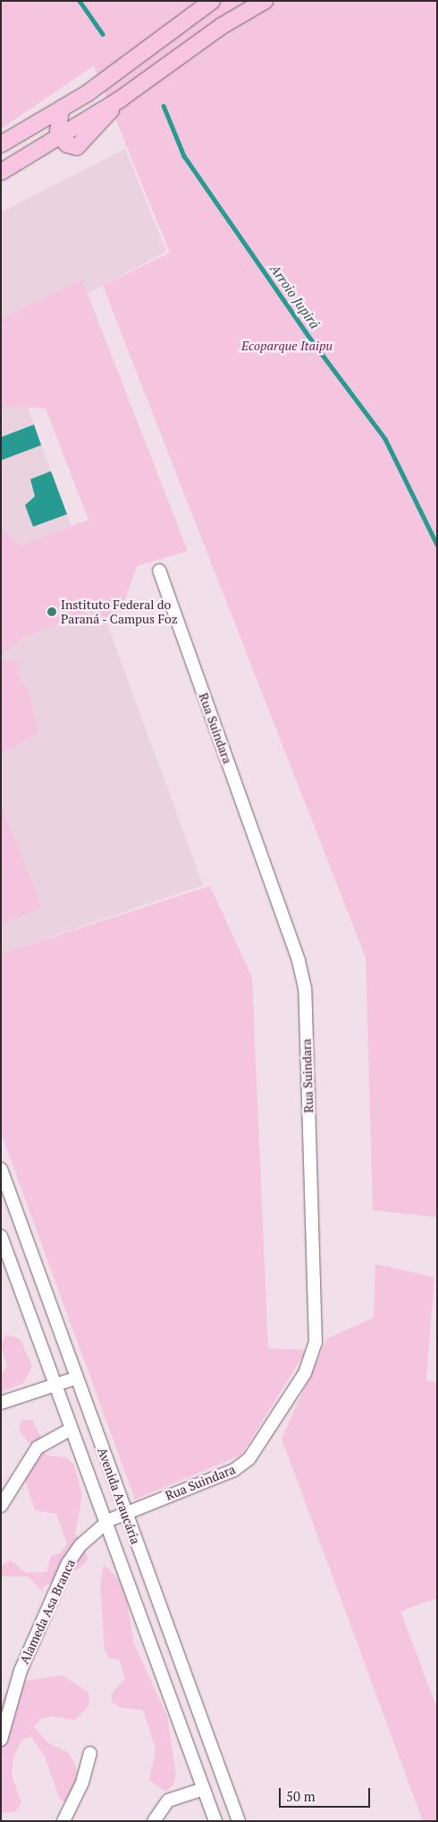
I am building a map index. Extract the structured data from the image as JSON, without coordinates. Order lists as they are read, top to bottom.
{
  "streets": {
    "street": ["Rua Suindara", "Avenida Araucária", "Alameda Asa Branca"]
  },
  "crossings": [
    ["Rua Suindara", "Avenida Araucária"],
    ["Rua Suindara", "Alameda Asa Branca"],
    ["Avenida Araucária", "Alameda Asa Branca"]
  ],
  "water": ["Arroio Jupirá"],
  "parks": ["Ecoparque Itaipu"],
  "places": ["Instituto Federal do Paraná - Campus Foz"],
  "scale_bar": "50 m"
}
